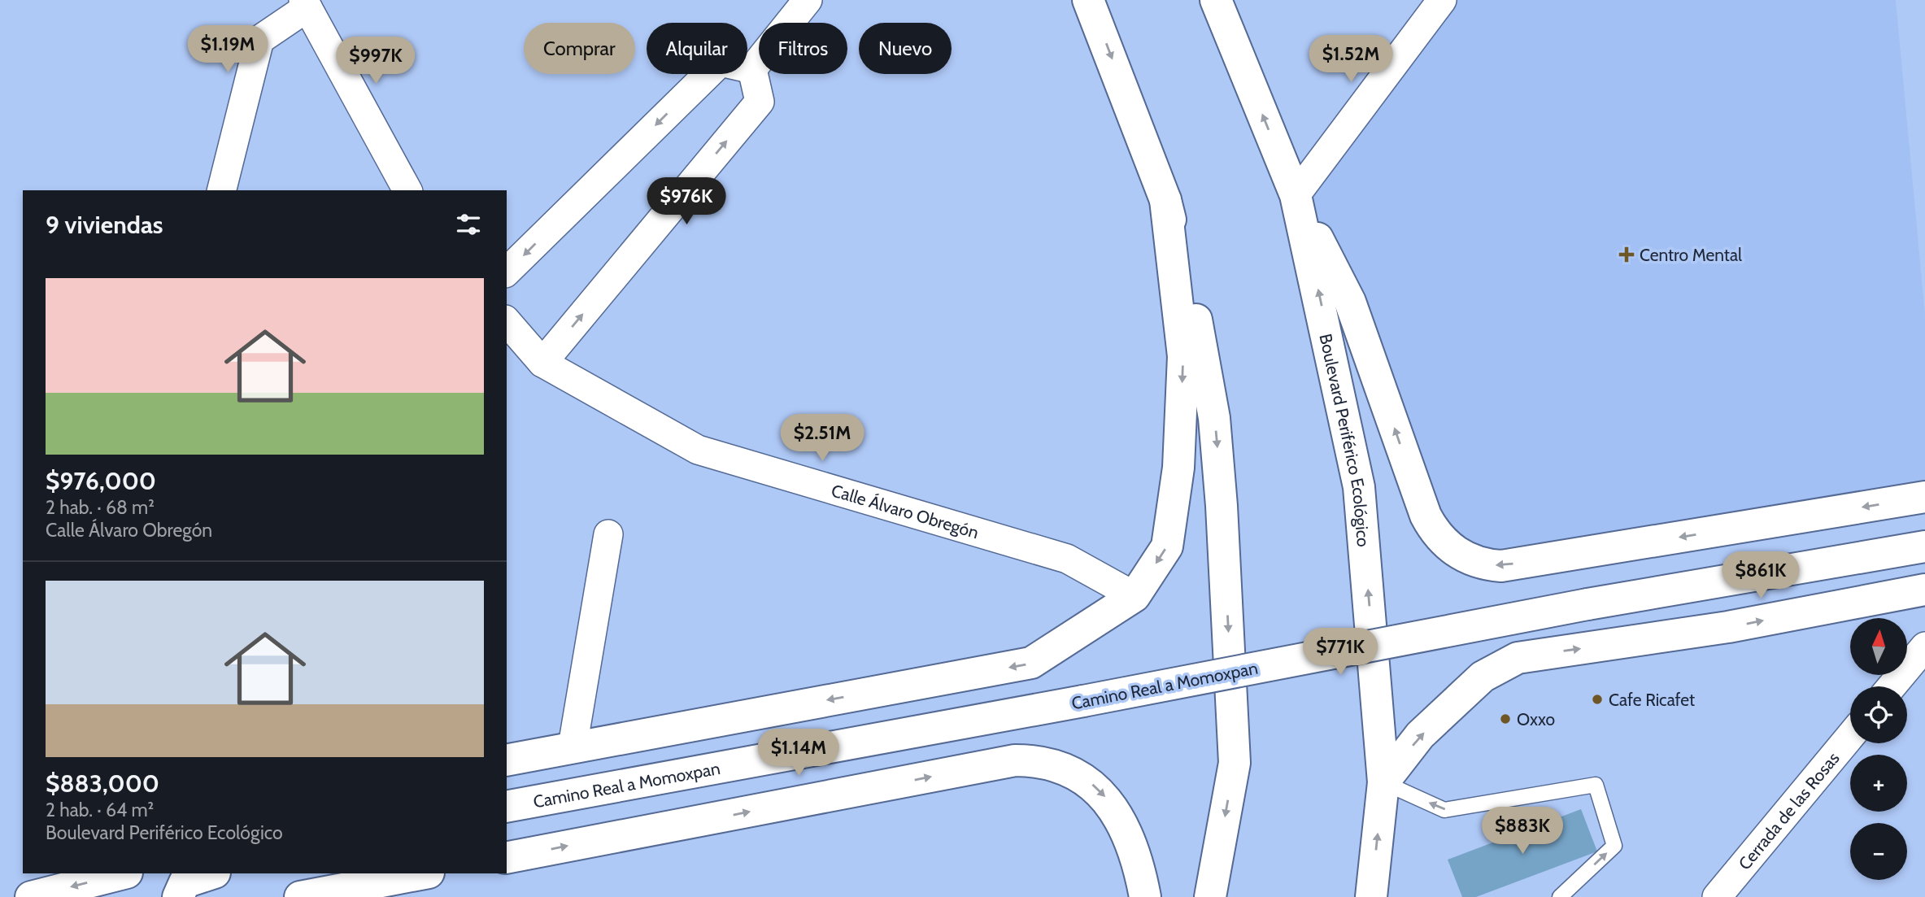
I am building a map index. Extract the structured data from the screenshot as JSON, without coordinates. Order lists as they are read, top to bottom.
{
  "streets": {
    "main road": ["Boulevard Periférico Ecológico", "Camino Real a Momoxpan"],
    "street": ["Calle Álvaro Obregón", "Cerrada de las Rosas"]
  },
  "places": {
    "health": ["Centro Mental"],
    "other": ["Cafe Ricafet", "Oxxo"]
  },
  "north": "top",
  "page": {
    "chip": [
      "Comprar",
      "Alquilar",
      "Filtros",
      "Nuevo"
    ],
    "price": [
      "$1.19M",
      "$1.52M",
      "$997K",
      "$976K",
      "$2.51M",
      "$861K",
      "$771K",
      "$1.14M",
      "$883K"
    ],
    "heading": "9 viviendas",
    "list": [
      {
        "name": "$976,000",
        "note": "2 hab. · 68 m² · Calle Álvaro Obregón"
      },
      {
        "name": "$883,000",
        "note": "2 hab. · 64 m² · Boulevard Periférico Ecológico"
      }
    ],
    "map_buttons": ["+", "−"]
  }
}
